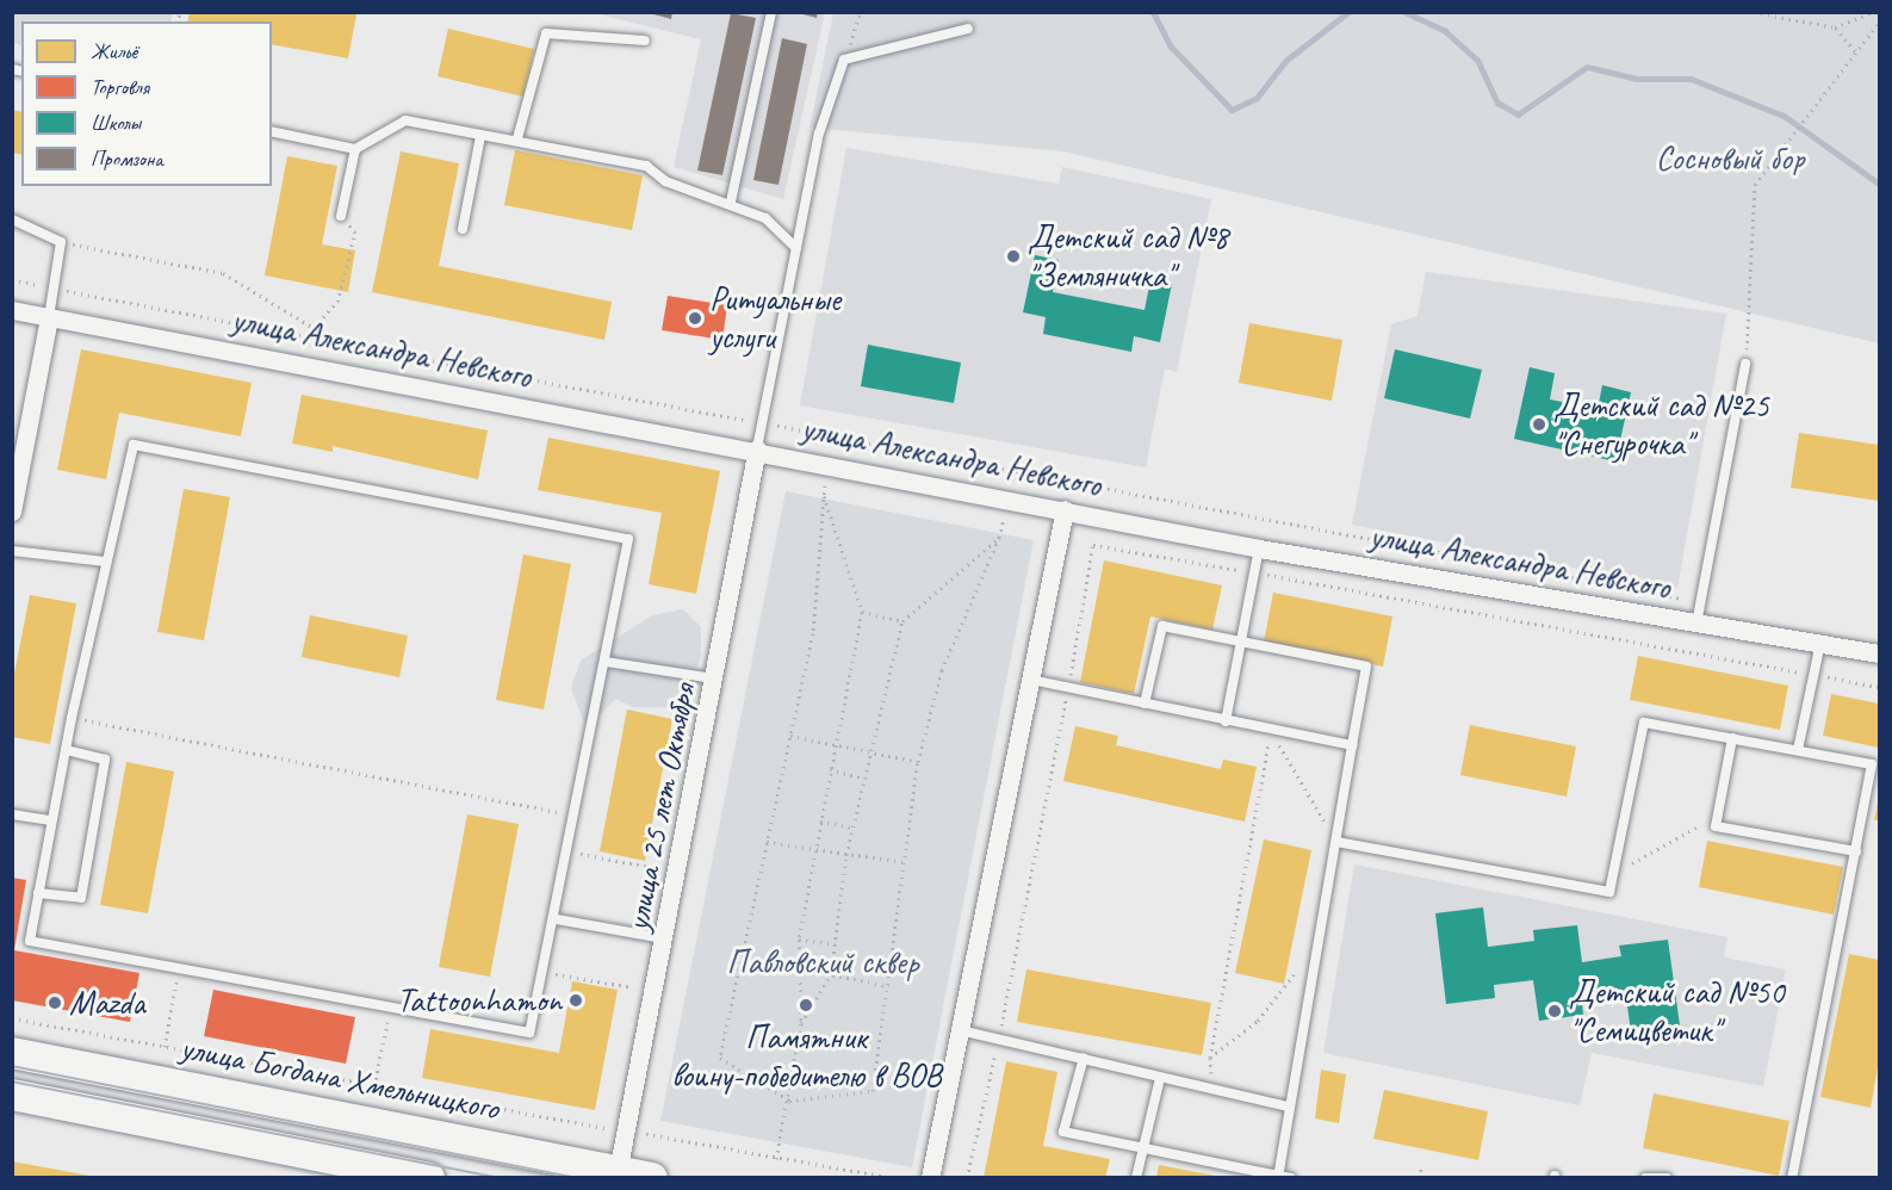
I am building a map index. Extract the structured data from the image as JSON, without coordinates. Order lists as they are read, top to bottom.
{
  "streets": {
    "highway": ["улица Богдана Хмельницкого"],
    "street": ["улица Александра Невского", "улица 25 лет Октября"]
  },
  "crossings": [
    ["улица Александра Невского", "улица 25 лет Октября"],
    ["улица 25 лет Октября", "улица Богдана Хмельницкого"]
  ],
  "parks": ["Сосновый бор", "Павловский сквер"],
  "places": [
    "Детский сад №8 \"Земляничка\"",
    "Ритуальные услуги",
    "Детский сад №25 \"Снегурочка\"",
    "Tattoonhamon",
    "Mazda",
    "Памятник воину-победителю в ВОВ",
    "Детский сад №50 \"Семицветик\""
  ],
  "legend": [
    "Жильё",
    "Торговля",
    "Школы",
    "Промзона"
  ]
}
